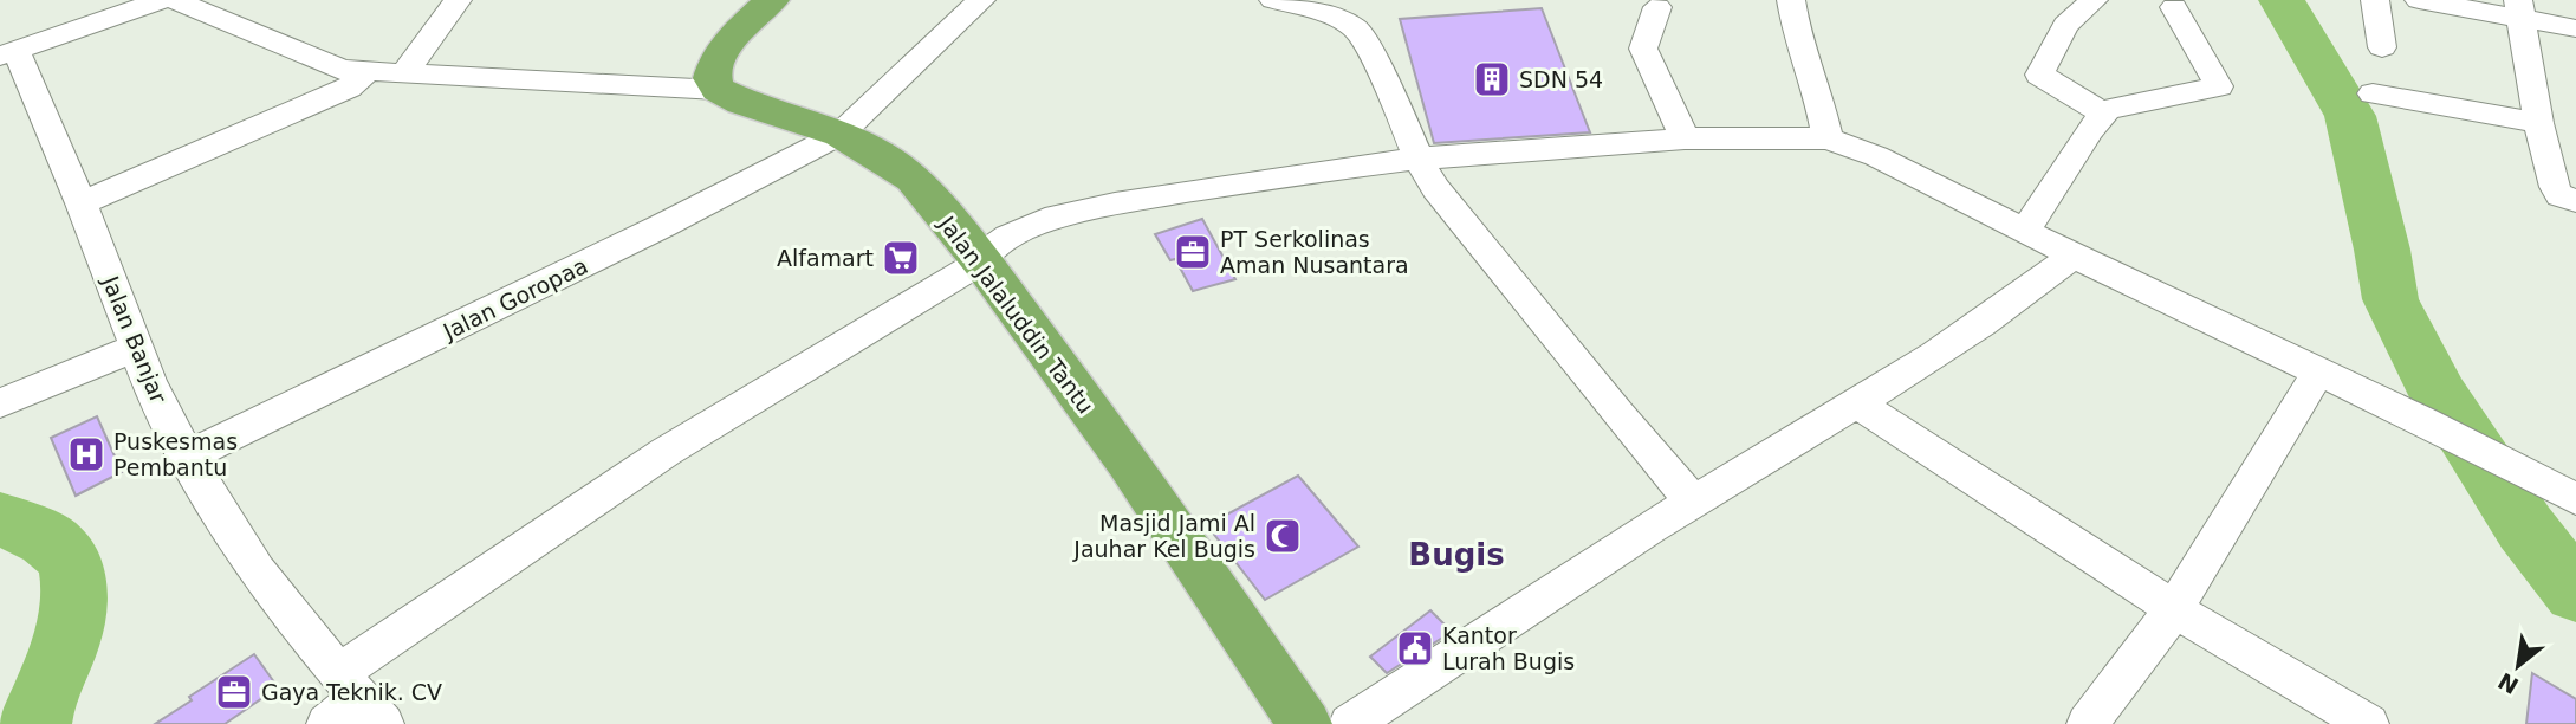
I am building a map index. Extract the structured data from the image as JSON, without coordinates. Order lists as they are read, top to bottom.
{
  "streets": {
    "highway": ["Jalan Jalaluddin Tantu"],
    "street": ["Jalan Goropaa", "Jalan Banjar"]
  },
  "crossings": [
    ["Jalan Goropaa", "Jalan Jalaluddin Tantu"],
    ["Jalan Goropaa", "Jalan Banjar"]
  ],
  "districts": ["Bugis"],
  "places": {
    "building": ["SDN 54"],
    "office": ["PT Serkolinas Aman Nusantara", "Gaya Teknik. CV"],
    "supermarket": ["Alfamart"],
    "hospital": ["Puskesmas Pembantu"],
    "mosque": ["Masjid Jami Al Jauhar Kel Bugis"],
    "public building": ["Kantor Lurah Bugis"]
  },
  "north": "bottom left"
}
